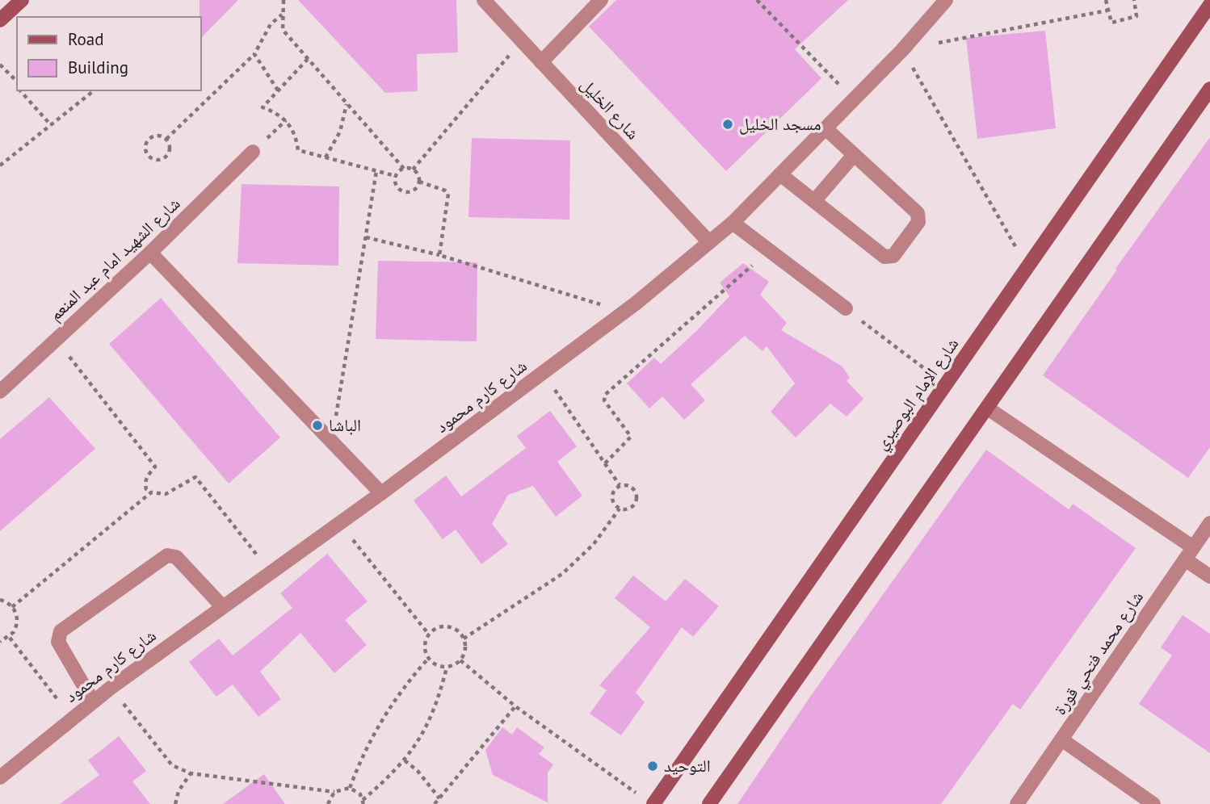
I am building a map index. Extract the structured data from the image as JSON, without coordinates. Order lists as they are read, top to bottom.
{
  "streets": {
    "street": [
      "شارع الخليل",
      "شارع الشهيد امام عبد المنعم",
      "شارع الإمام البوصيري",
      "شارع كارم محمود",
      "شارع محمد فتحي قورة"
    ]
  },
  "crossings": [
    ["شارع الخليل", "شارع كارم محمود"]
  ],
  "places": ["مسجد الخليل", "الباشا", "التوحيد"],
  "legend": ["Road", "Building"]
}
